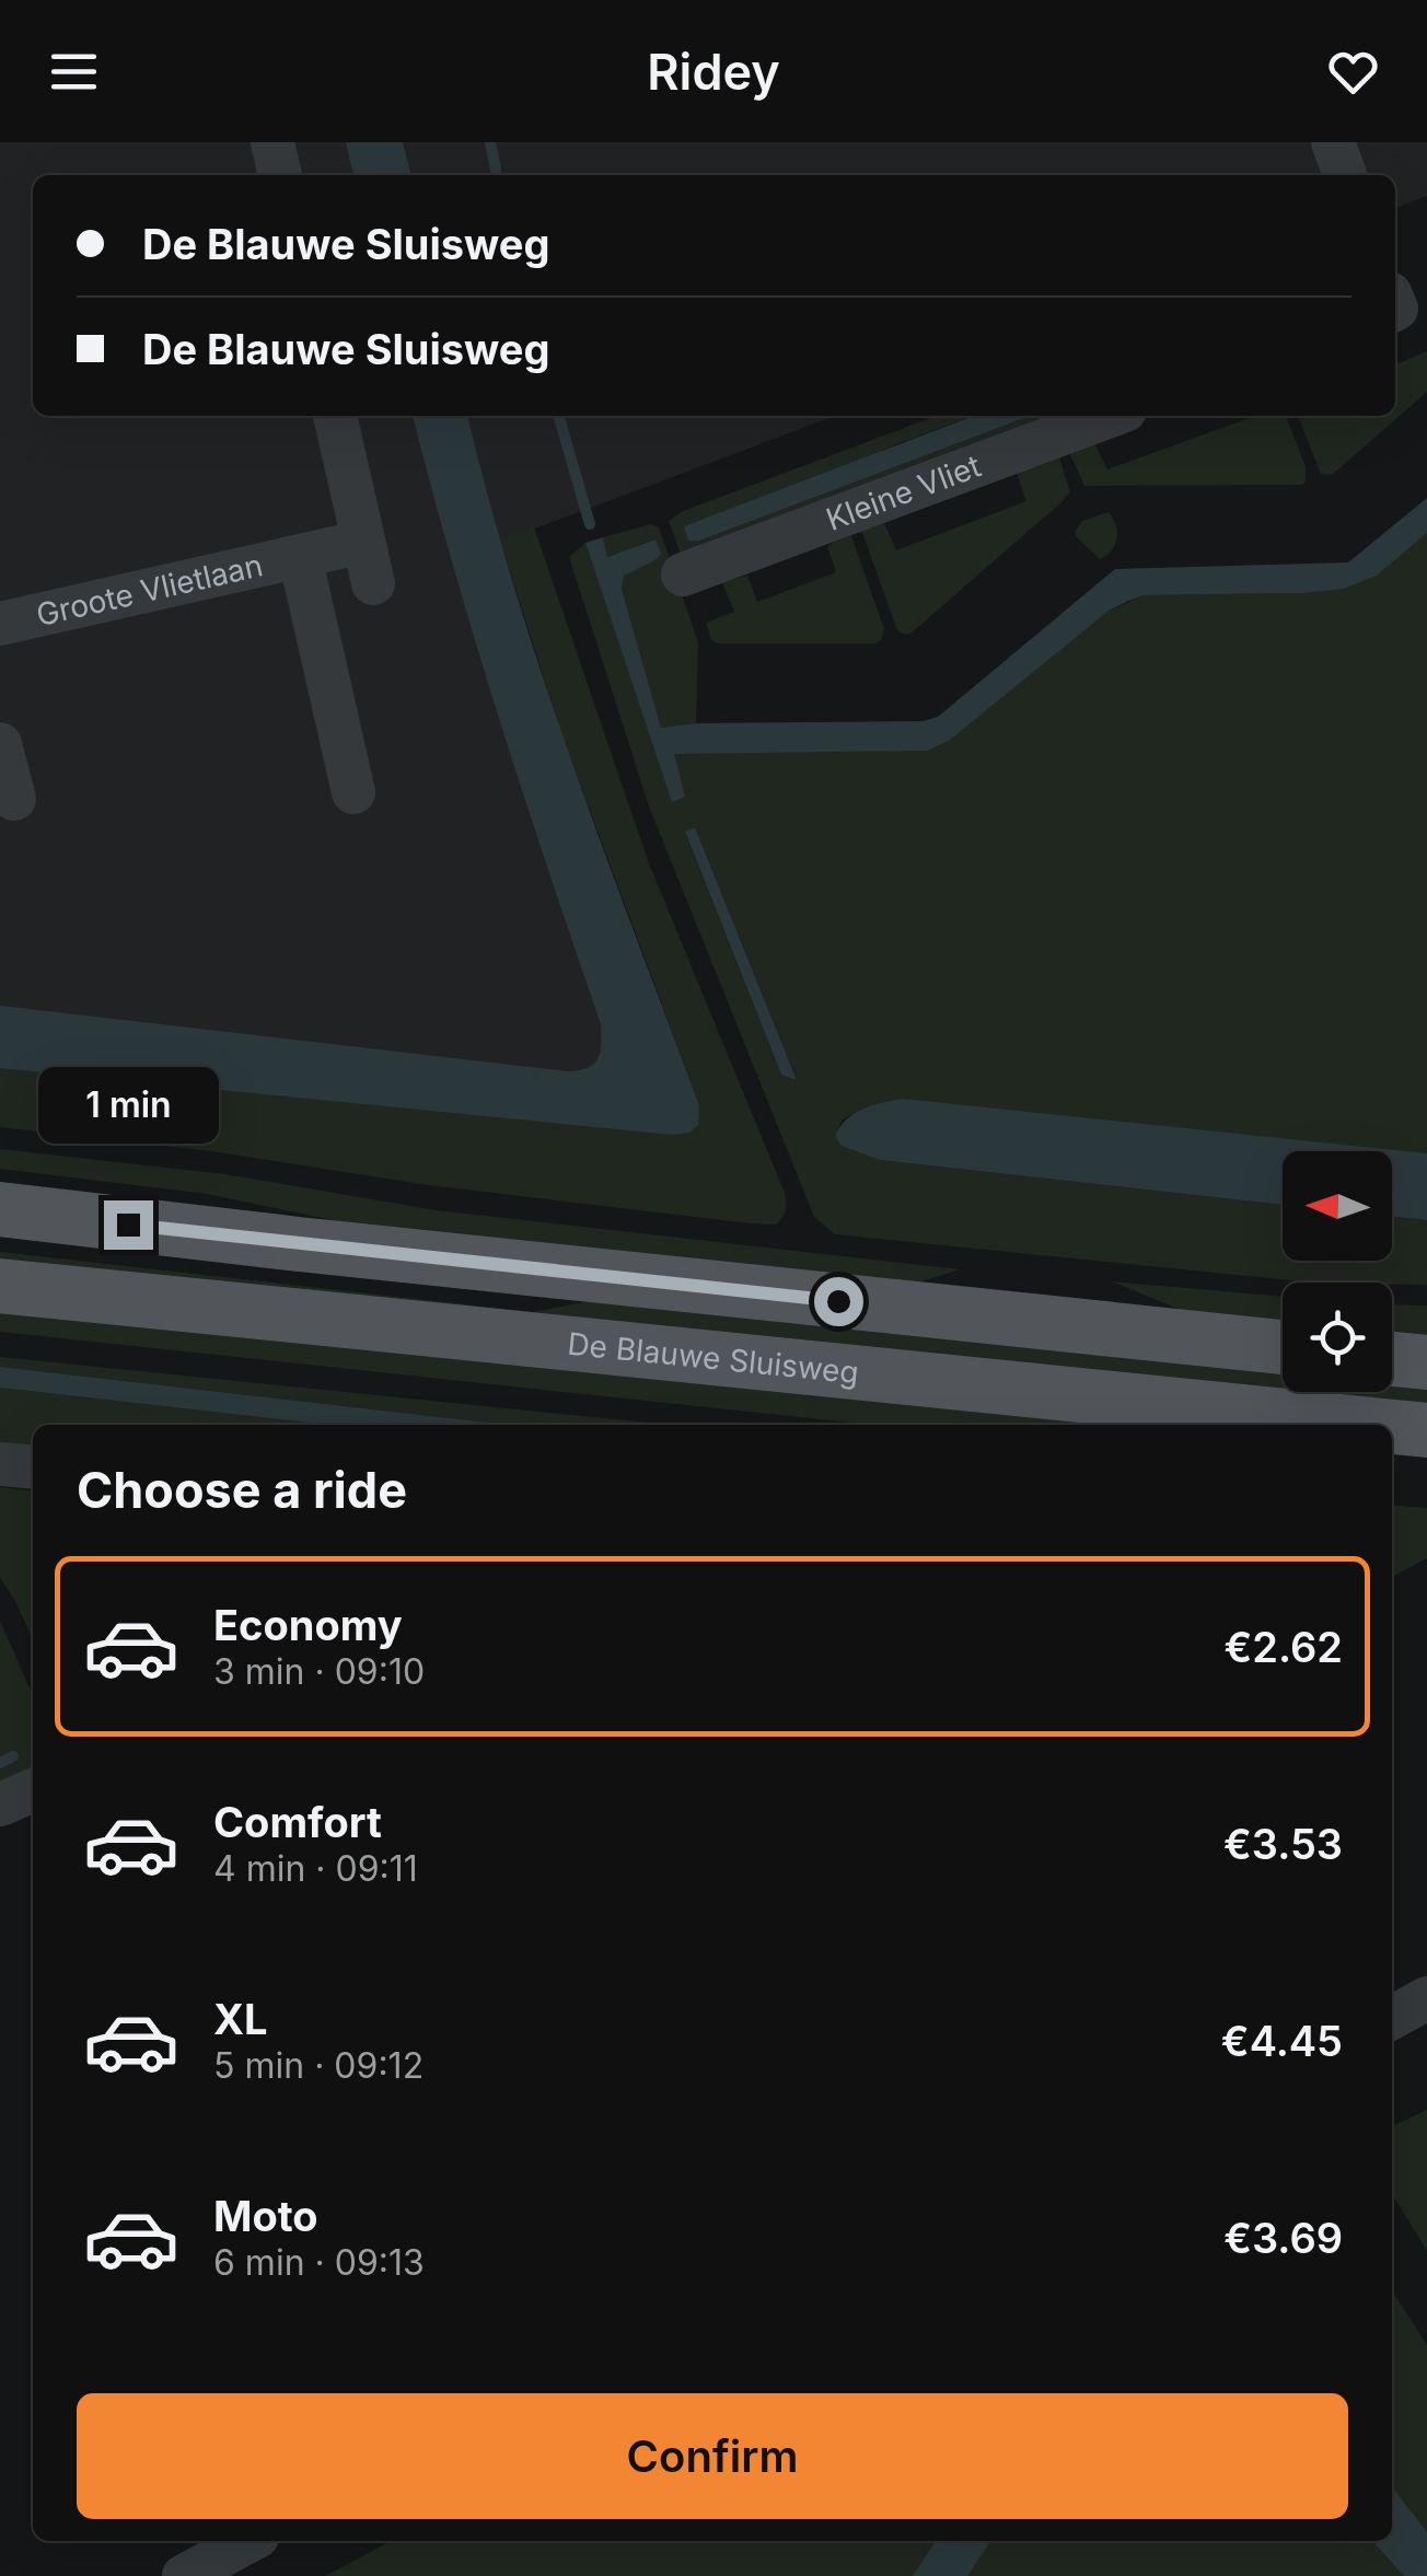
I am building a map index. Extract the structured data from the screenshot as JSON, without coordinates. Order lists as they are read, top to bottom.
{
  "streets": {
    "main road": ["De Blauwe Sluisweg"],
    "street": ["Kleine Vliet", "Groote Vlietlaan"]
  },
  "north": "left",
  "page": {
    "header": "Ridey",
    "banner": ["De Blauwe Sluisweg", "De Blauwe Sluisweg"],
    "bubble": "1 min",
    "heading": "Choose a ride",
    "list": [
      {
        "name": "Economy",
        "note": "3 min · 09:10",
        "value": "€2.62"
      },
      {
        "name": "Comfort",
        "note": "4 min · 09:11",
        "value": "€3.53"
      },
      {
        "name": "XL",
        "note": "5 min · 09:12",
        "value": "€4.45"
      },
      {
        "name": "Moto",
        "note": "6 min · 09:13",
        "value": "€3.69"
      }
    ],
    "buttons": "Confirm"
  }
}
